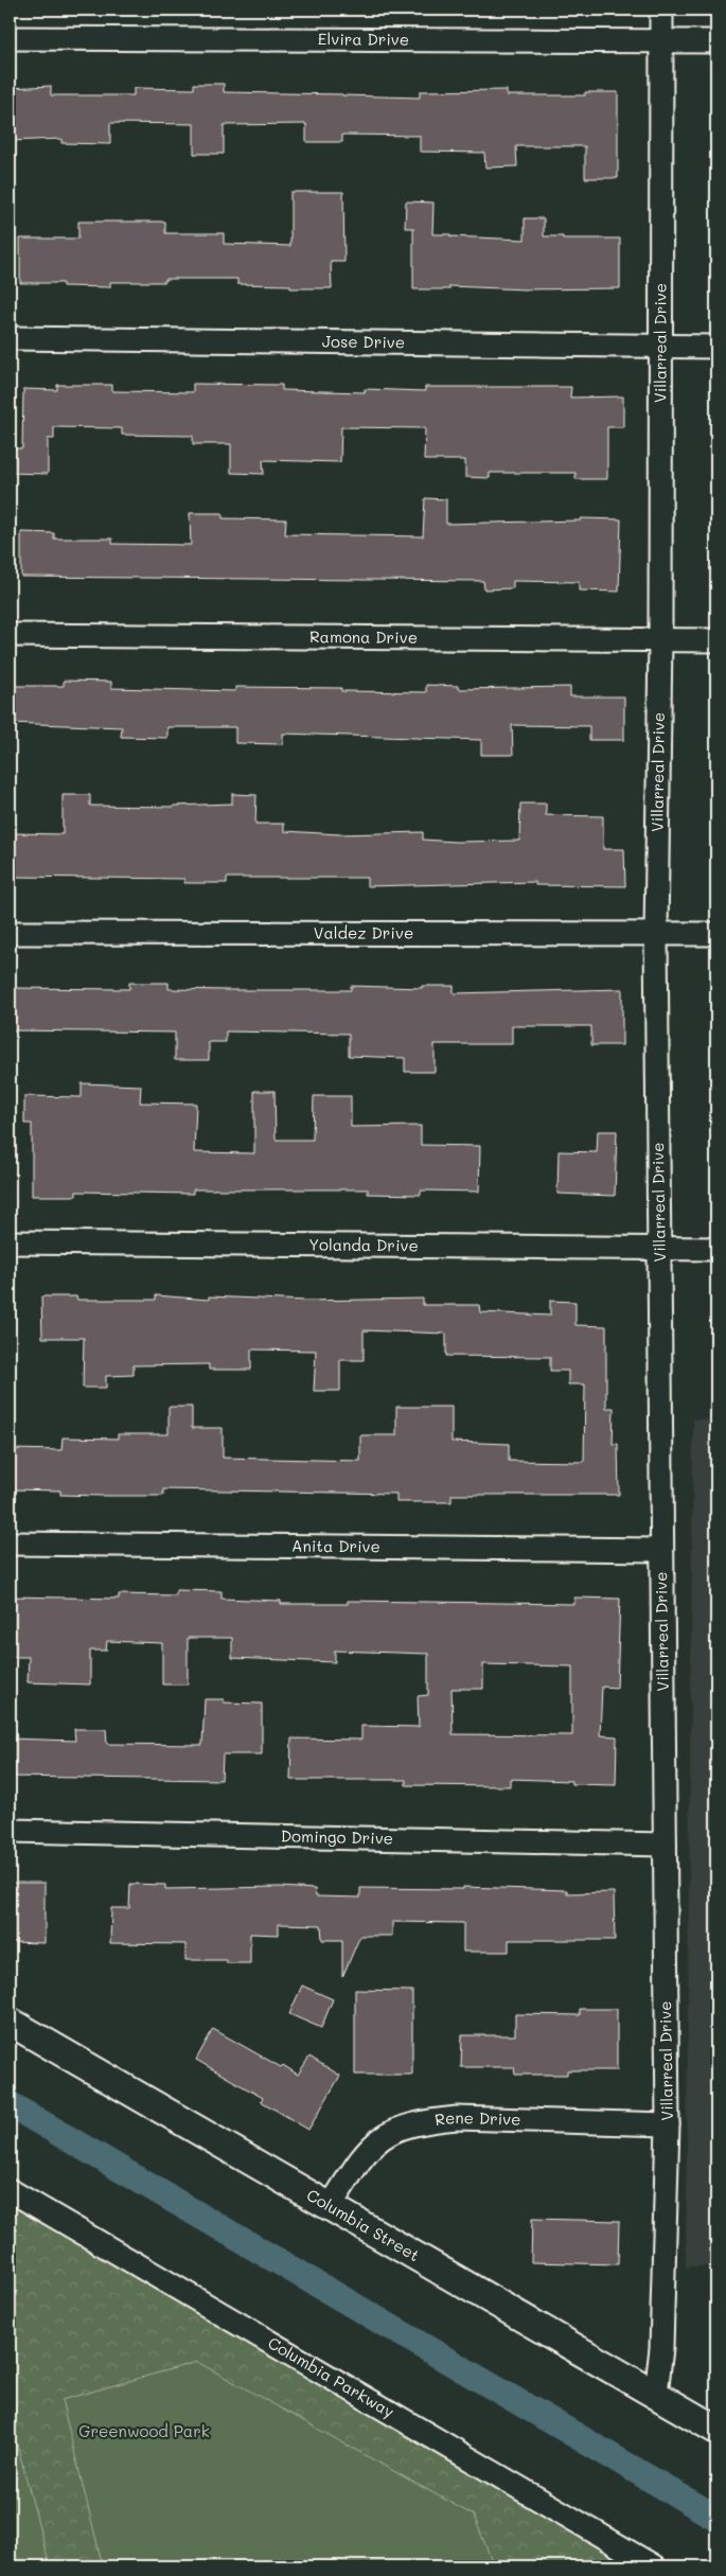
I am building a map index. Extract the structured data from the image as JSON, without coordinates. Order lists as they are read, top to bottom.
{
  "streets": {
    "street": [
      "Elvira Drive",
      "Jose Drive",
      "Villarreal Drive",
      "Ramona Drive",
      "Valdez Drive",
      "Yolanda Drive",
      "Anita Drive",
      "Domingo Drive",
      "Rene Drive",
      "Columbia Street",
      "Columbia Parkway"
    ]
  },
  "crossings": [
    ["Elvira Drive", "Villarreal Drive"],
    ["Jose Drive", "Villarreal Drive"],
    ["Villarreal Drive", "Ramona Drive"],
    ["Villarreal Drive", "Valdez Drive"],
    ["Villarreal Drive", "Yolanda Drive"],
    ["Villarreal Drive", "Anita Drive"],
    ["Villarreal Drive", "Domingo Drive"],
    ["Villarreal Drive", "Rene Drive"],
    ["Villarreal Drive", "Columbia Street"],
    ["Rene Drive", "Columbia Street"]
  ],
  "parks": ["Greenwood Park"]
}
